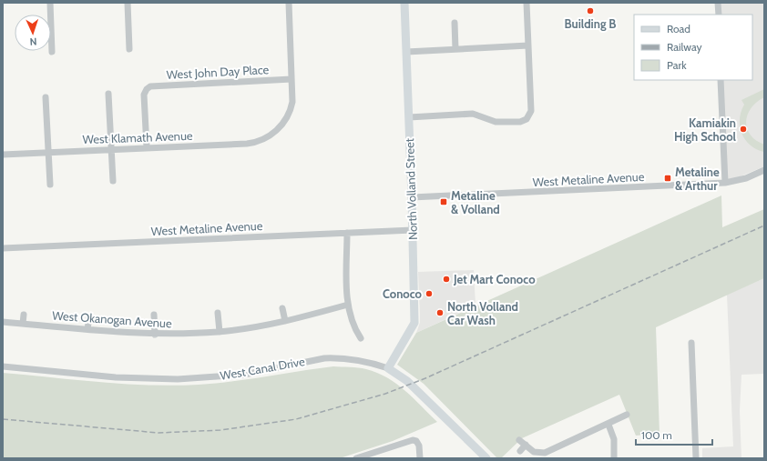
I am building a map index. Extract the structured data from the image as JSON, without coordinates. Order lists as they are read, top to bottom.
{
  "streets": {
    "main road": ["North Volland Street", "West Canal Drive"],
    "street": [
      "West John Day Place",
      "West Klamath Avenue",
      "West Metaline Avenue",
      "West Okanogan Avenue"
    ]
  },
  "crossings": [
    ["West John Day Place", "West Klamath Avenue"],
    ["West Metaline Avenue", "North Volland Street"],
    ["North Volland Street", "West Canal Drive"]
  ],
  "places": {
    "other": [
      "Building B",
      "Kamiakin High School",
      "Jet Mart Conoco",
      "Conoco",
      "North Volland Car Wash"
    ],
    "transit": ["Metaline & Arthur", "Metaline & Volland"]
  },
  "legend": ["Road", "Railway", "Park"],
  "scale_bar": "100 m",
  "north": "bottom"
}
